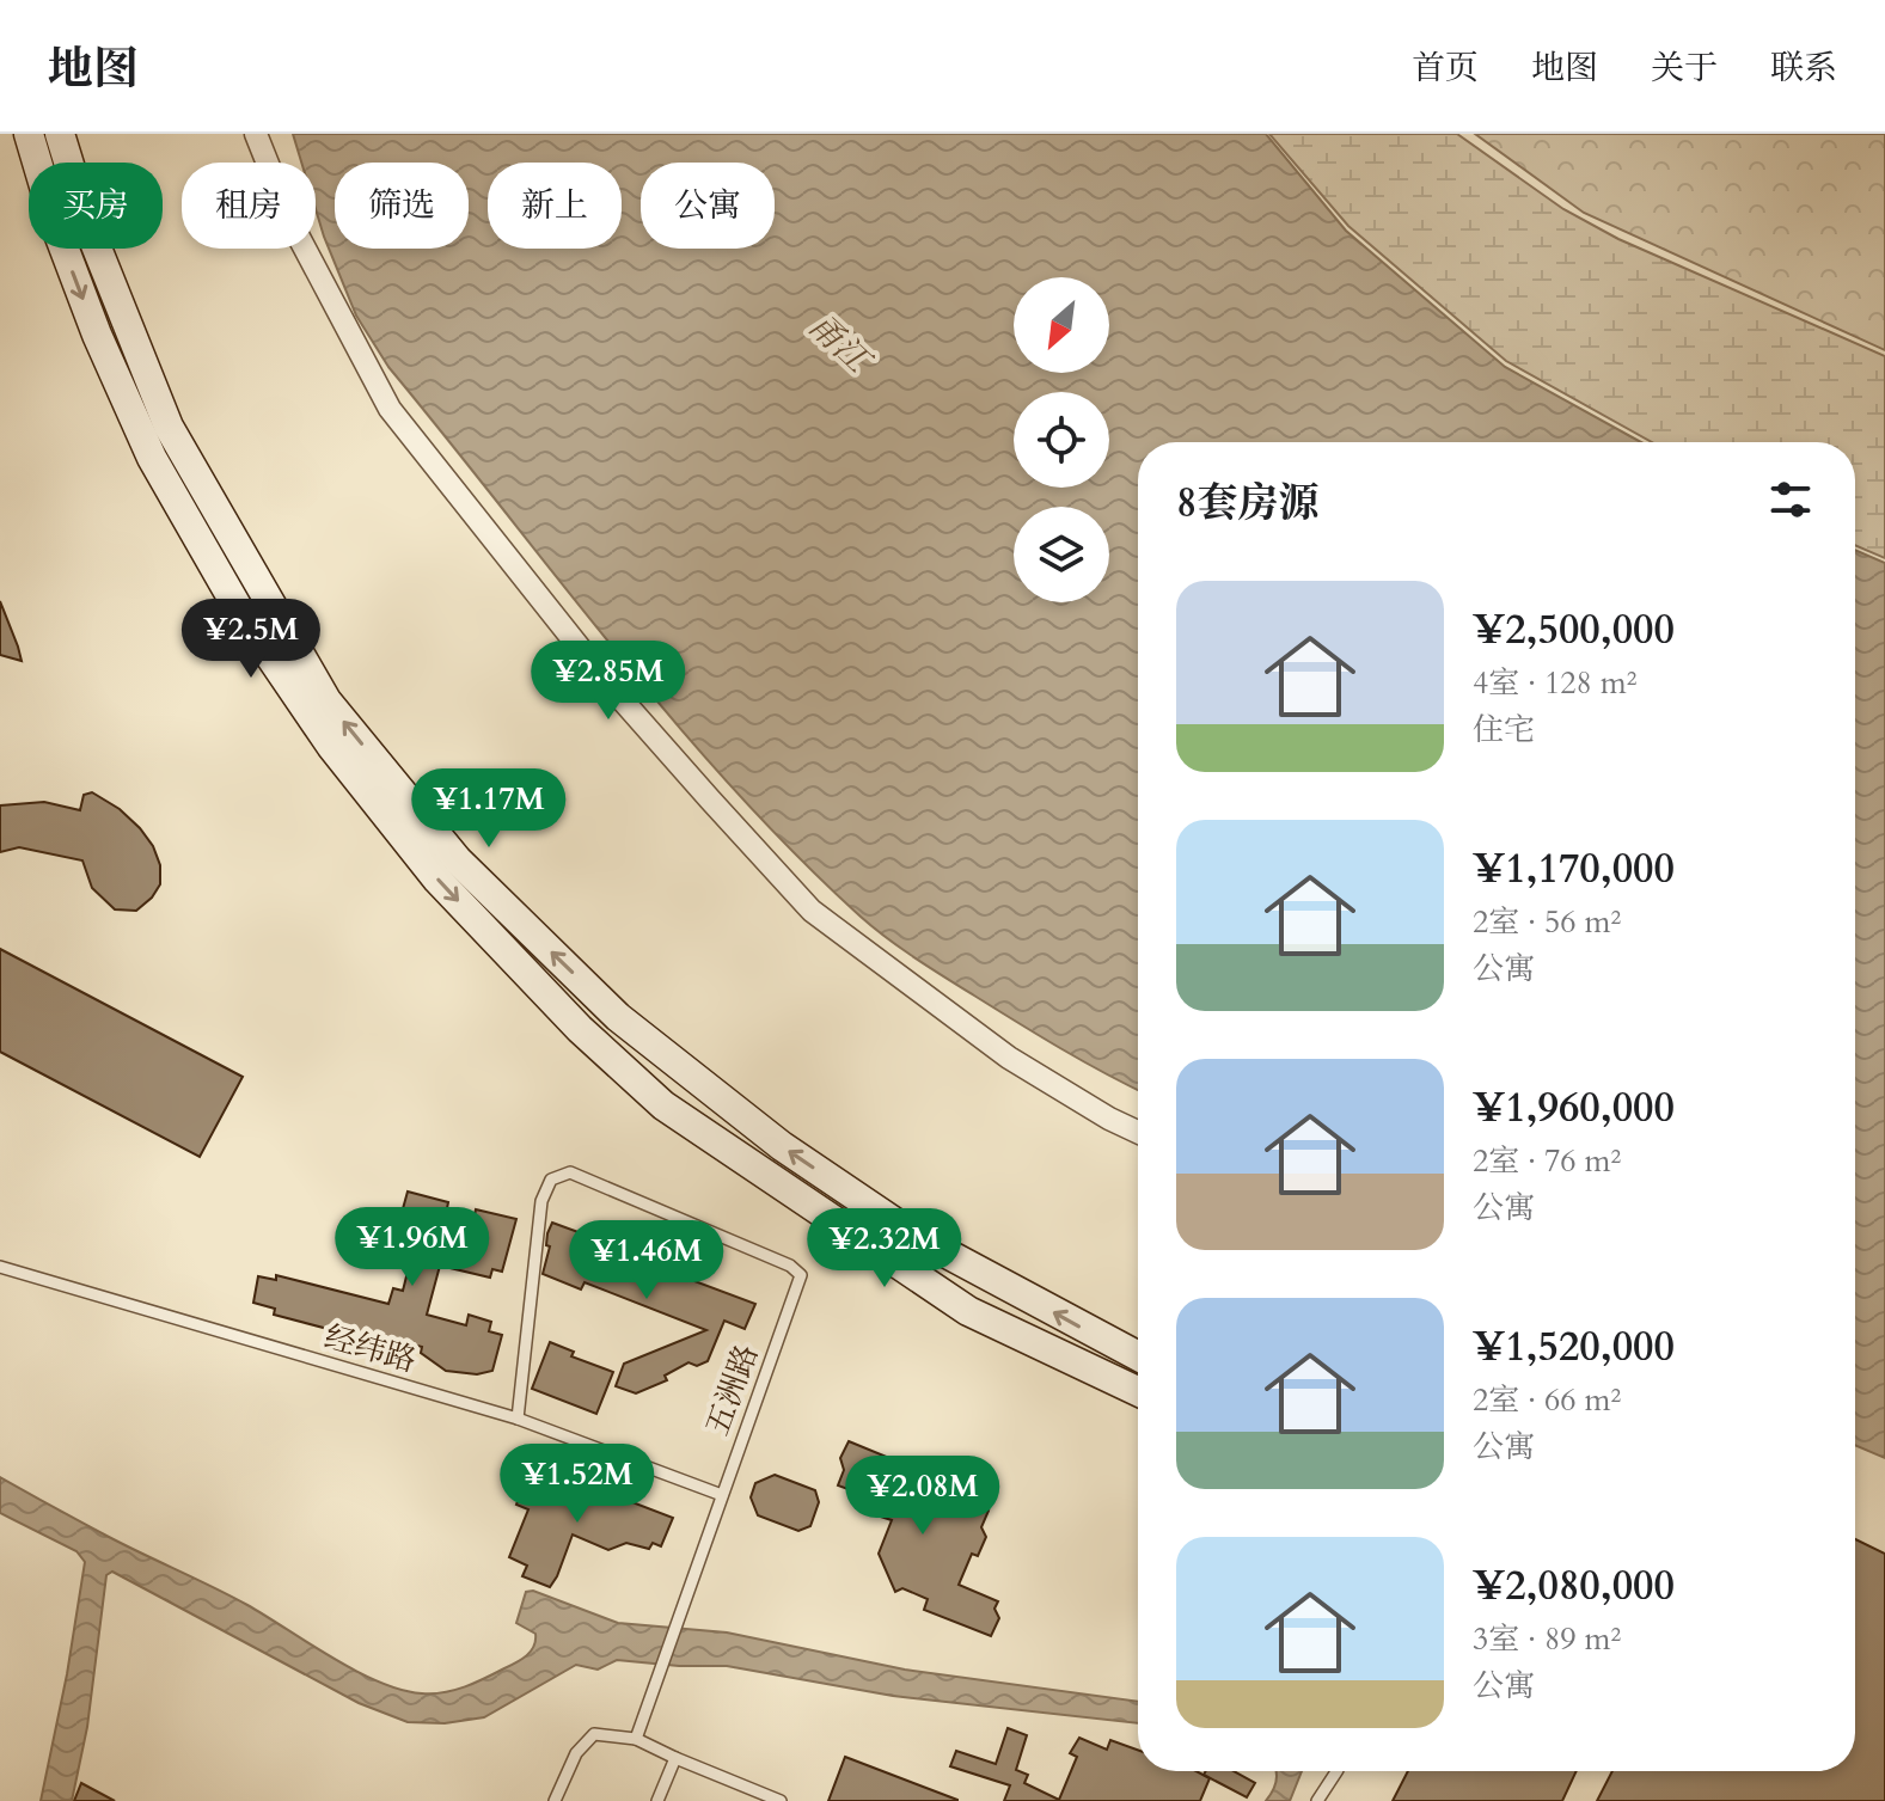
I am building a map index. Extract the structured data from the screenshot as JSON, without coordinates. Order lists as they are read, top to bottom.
{
  "streets": {
    "lane": ["经纬路", "五洲路"]
  },
  "crossings": [
    ["经纬路", "五洲路"]
  ],
  "water": ["甬江"],
  "north": "bottom left",
  "page": {
    "header": "地图",
    "nav": [
      "首页",
      "地图",
      "关于",
      "联系"
    ],
    "chip": [
      "买房",
      "租房",
      "筛选",
      "新上",
      "公寓"
    ],
    "heading": "8套房源",
    "list": [
      {
        "name": "¥2,500,000",
        "note": "4室 · 128 m² · 住宅"
      },
      {
        "name": "¥1,170,000",
        "note": "2室 · 56 m² · 公寓"
      },
      {
        "name": "¥1,960,000",
        "note": "2室 · 76 m² · 公寓"
      },
      {
        "name": "¥1,520,000",
        "note": "2室 · 66 m² · 公寓"
      },
      {
        "name": "¥2,080,000",
        "note": "3室 · 89 m² · 公寓"
      }
    ],
    "price": [
      "¥2.5M",
      "¥2.85M",
      "¥1.17M",
      "¥1.96M",
      "¥2.32M",
      "¥1.46M",
      "¥1.52M",
      "¥2.08M"
    ]
  }
}
